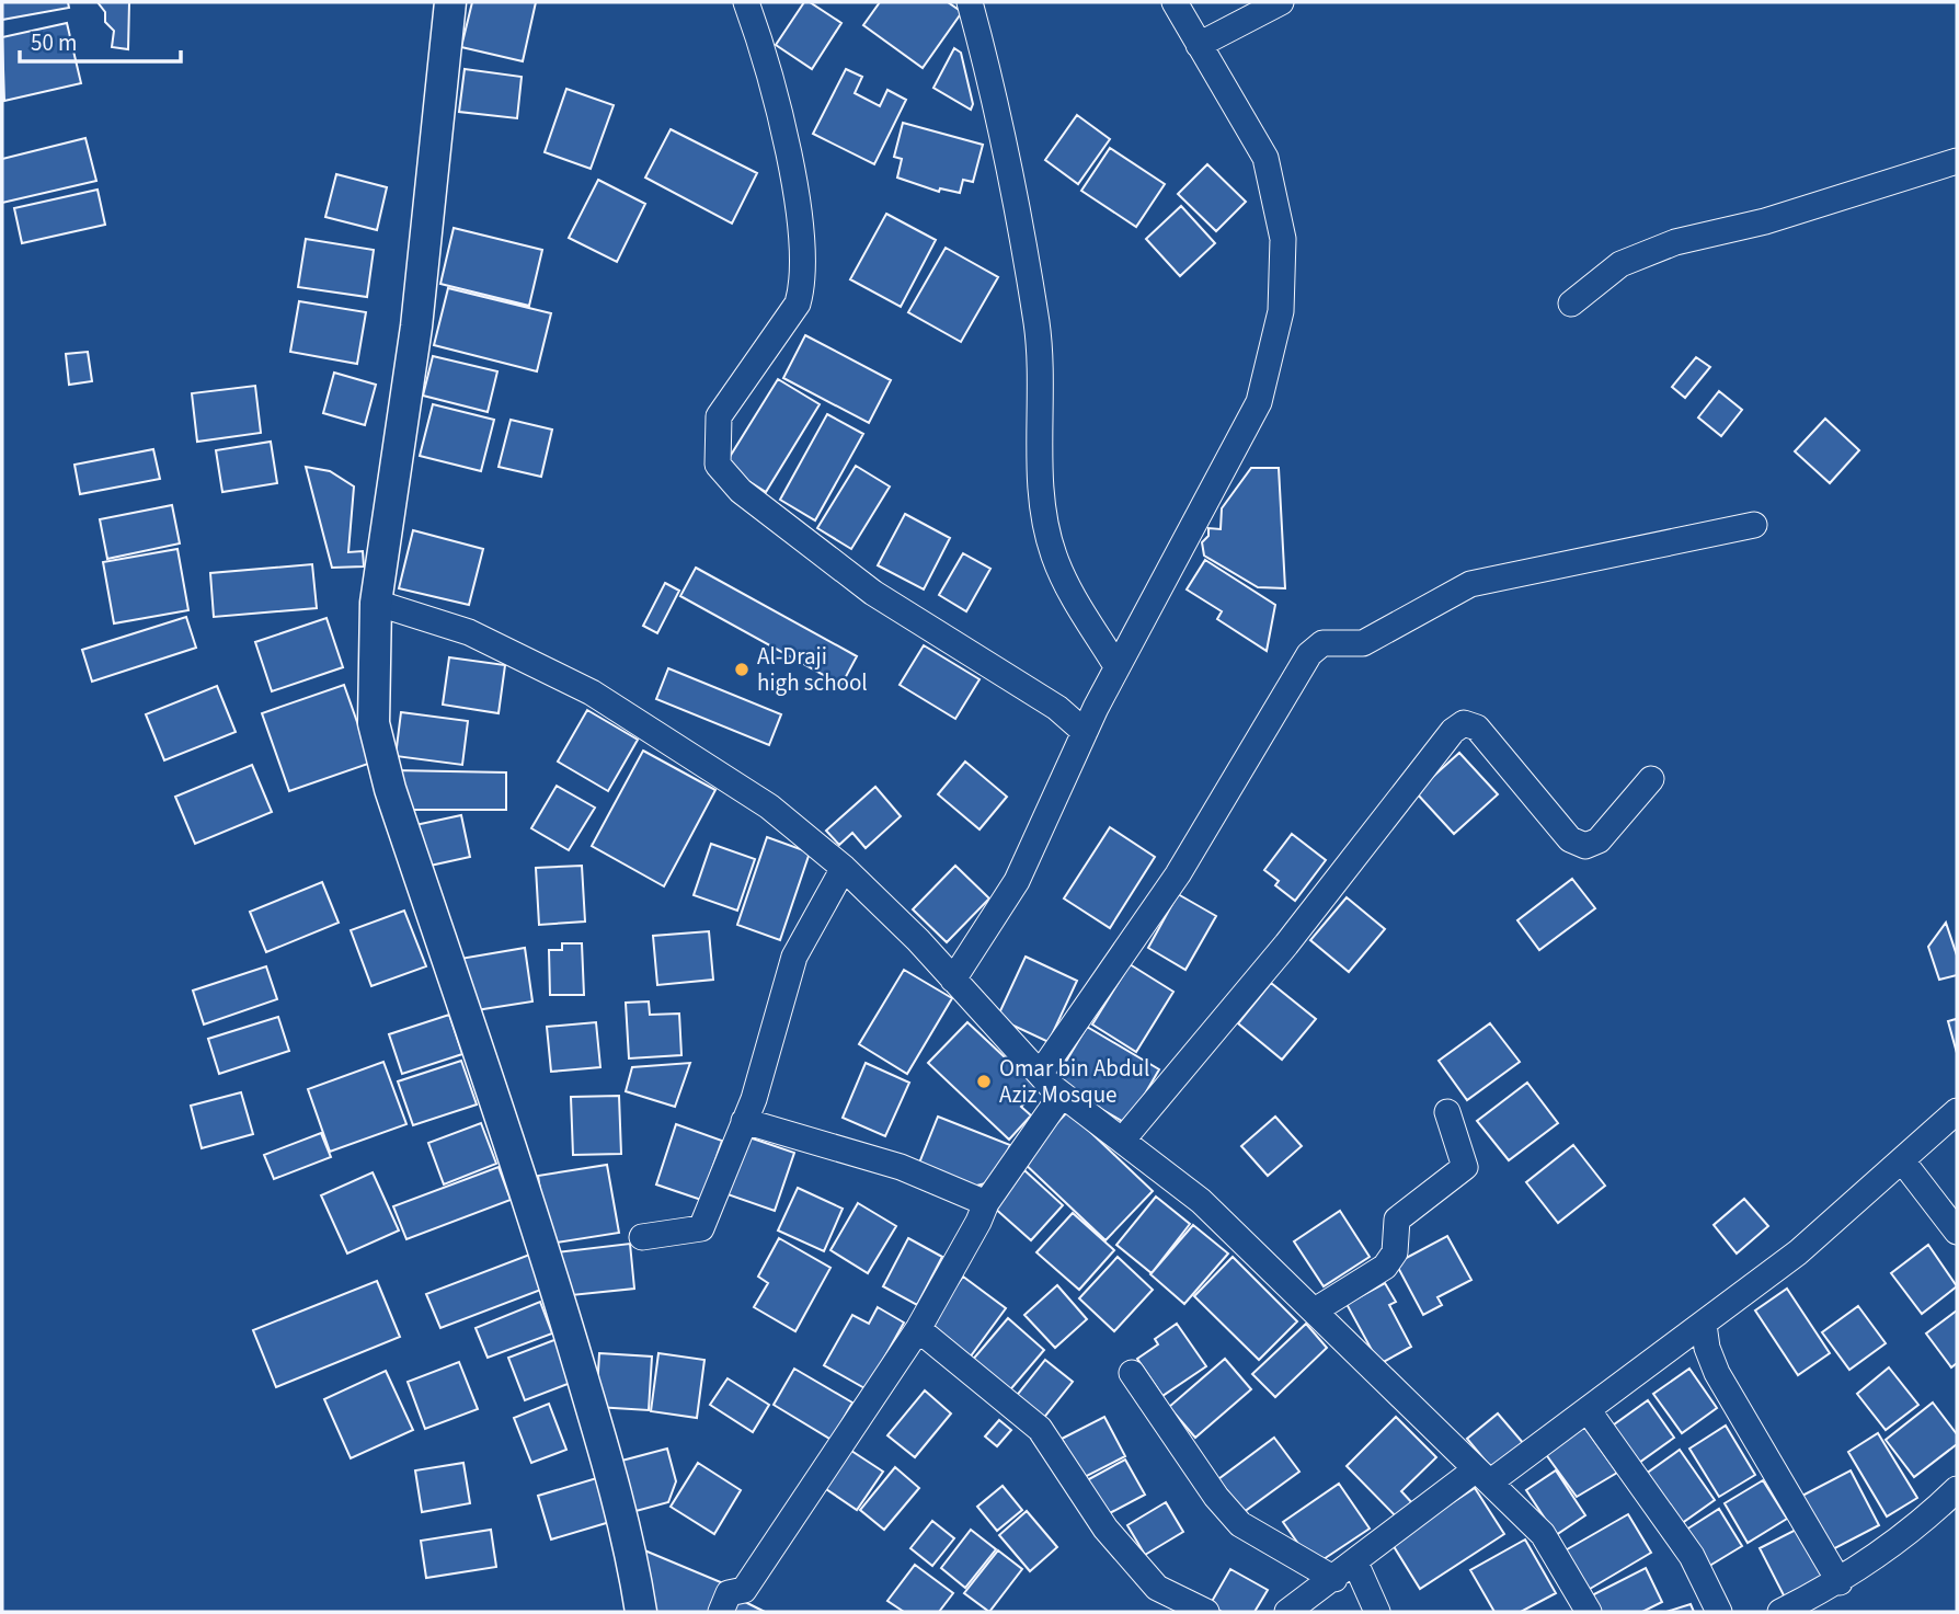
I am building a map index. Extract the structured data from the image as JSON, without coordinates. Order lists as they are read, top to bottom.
{
  "places": ["Al-Draji high school", "Omar bin Abdul Aziz Mosque"],
  "scale_bar": "50 m"
}
